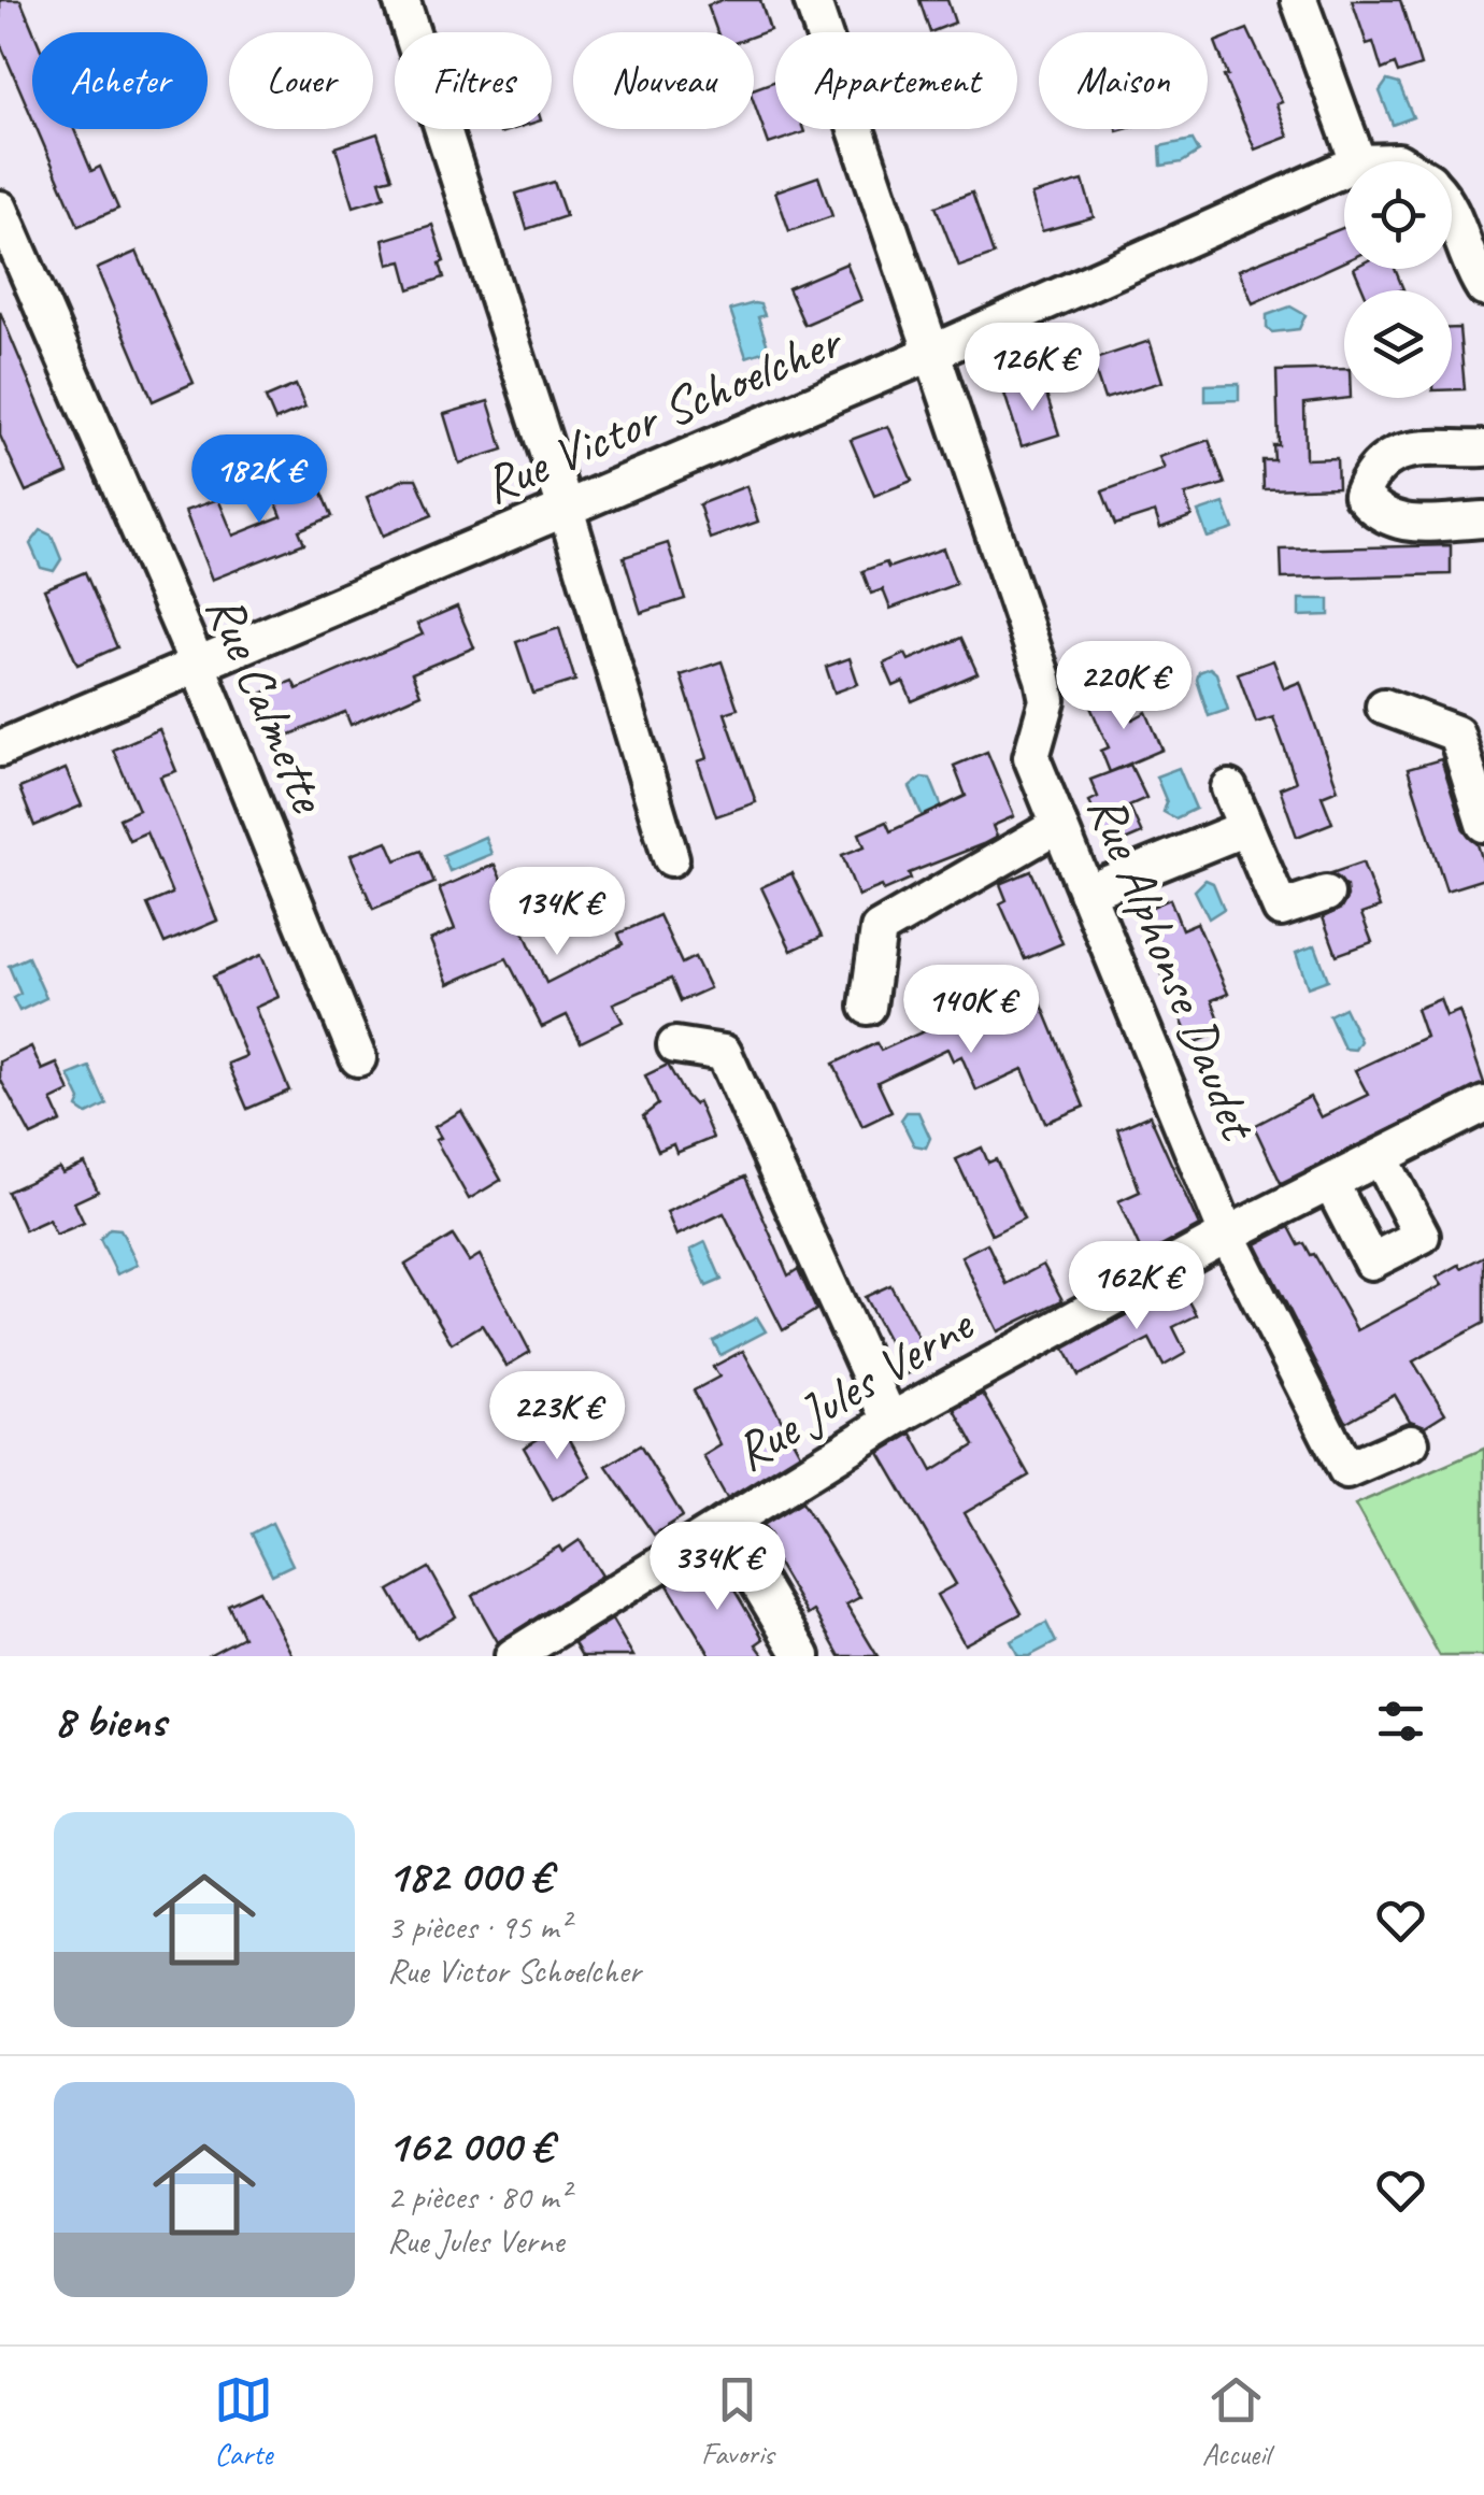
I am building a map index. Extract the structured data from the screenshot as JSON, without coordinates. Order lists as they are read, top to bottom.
{
  "streets": {
    "street": [
      "Rue Victor Schoelcher",
      "Rue Calmette",
      "Rue Alphonse Daudet",
      "Rue Jules Verne"
    ]
  },
  "crossings": [
    ["Rue Victor Schoelcher", "Rue Calmette"],
    ["Rue Victor Schoelcher", "Rue Alphonse Daudet"],
    ["Rue Alphonse Daudet", "Rue Jules Verne"]
  ],
  "page": {
    "chip": [
      "Acheter",
      "Louer",
      "Filtres",
      "Nouveau",
      "Appartement",
      "Maison"
    ],
    "price": [
      "126K €",
      "182K €",
      "220K €",
      "134K €",
      "140K €",
      "162K €",
      "223K €",
      "334K €"
    ],
    "heading": "8 biens",
    "list": [
      {
        "name": "182 000 €",
        "note": "3 pièces · 95 m² · Rue Victor Schoelcher"
      },
      {
        "name": "162 000 €",
        "note": "2 pièces · 80 m² · Rue Jules Verne"
      }
    ],
    "tabs": ["Carte", "Favoris", "Accueil"]
  }
}
